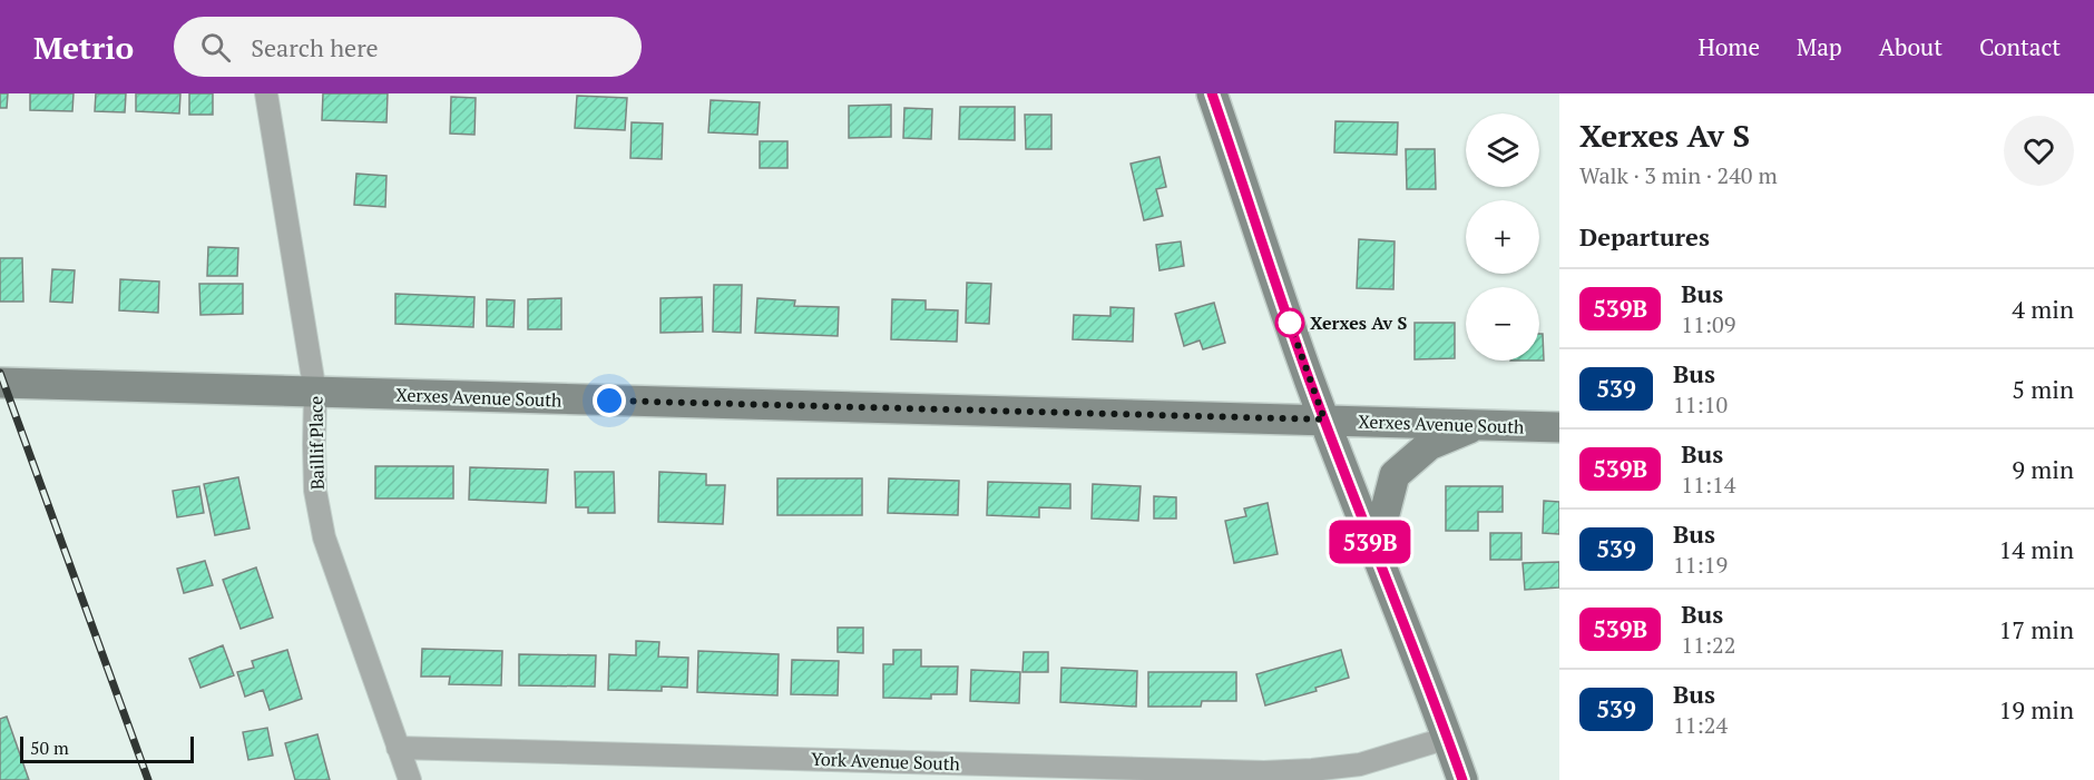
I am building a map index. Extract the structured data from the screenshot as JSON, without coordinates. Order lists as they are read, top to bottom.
{
  "streets": {
    "street": ["Xerxes Avenue South", "Baillif Place", "York Avenue South"]
  },
  "crossings": [
    ["Xerxes Avenue South", "Baillif Place"],
    ["Baillif Place", "York Avenue South"]
  ],
  "places": ["Xerxes Av S"],
  "lines": ["bus line 539B"],
  "scale_bar": "50 m",
  "page": {
    "header": "Metrio",
    "search": "Search here",
    "nav": [
      "Home",
      "Map",
      "About",
      "Contact"
    ],
    "on_map": "539B",
    "heading": [
      ["Xerxes Av S", "Walk · 3 min · 240 m"],
      "Departures"
    ],
    "map_buttons": ["+", "−"],
    "list": [
      {
        "mark": "539B",
        "name": "Bus",
        "note": "11:09",
        "value": "4 min"
      },
      {
        "mark": "539",
        "name": "Bus",
        "note": "11:10",
        "value": "5 min"
      },
      {
        "mark": "539B",
        "name": "Bus",
        "note": "11:14",
        "value": "9 min"
      },
      {
        "mark": "539",
        "name": "Bus",
        "note": "11:19",
        "value": "14 min"
      },
      {
        "mark": "539B",
        "name": "Bus",
        "note": "11:22",
        "value": "17 min"
      },
      {
        "mark": "539",
        "name": "Bus",
        "note": "11:24",
        "value": "19 min"
      }
    ],
    "scale": "50 m"
  }
}
